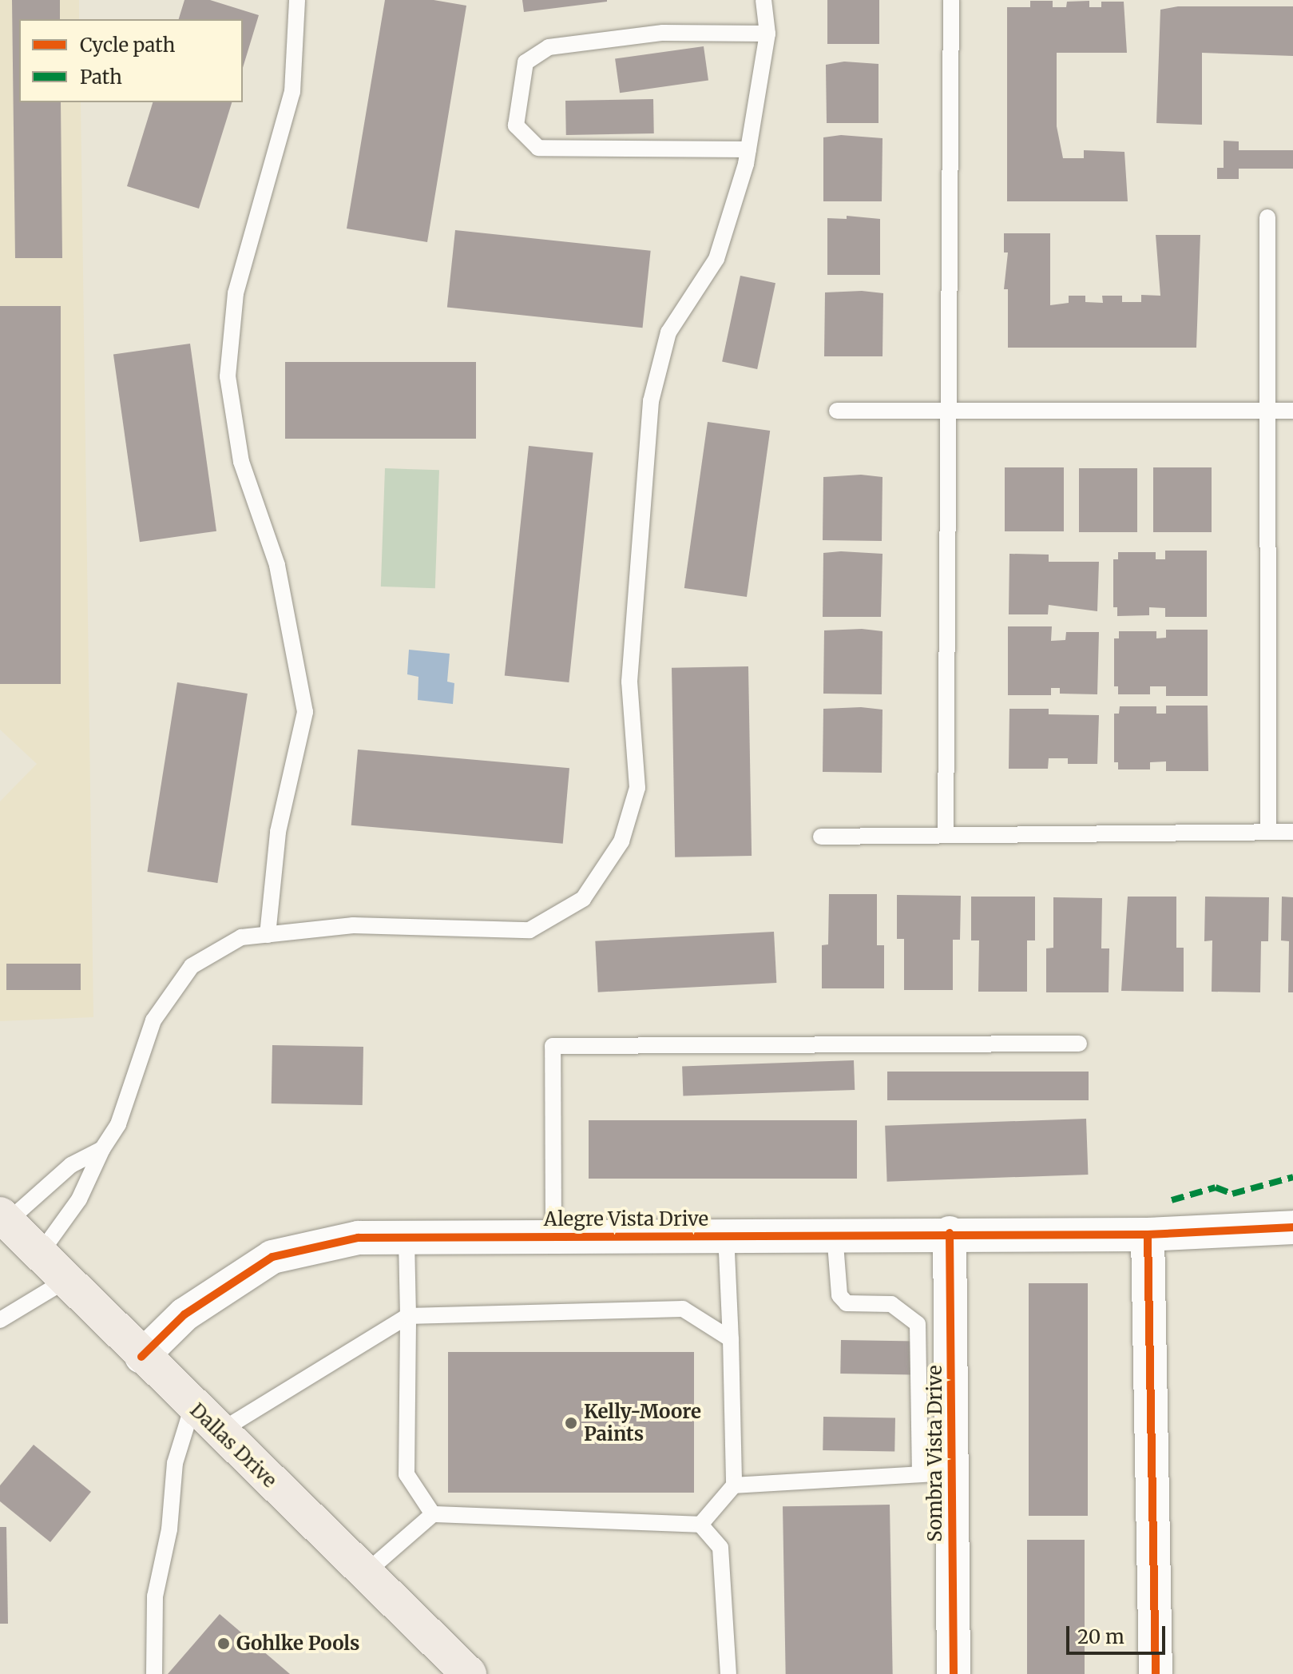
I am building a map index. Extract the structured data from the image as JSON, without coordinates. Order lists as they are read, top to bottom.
{
  "streets": {
    "main road": ["Dallas Drive"],
    "street": ["Alegre Vista Drive", "Sombra Vista Drive"]
  },
  "crossings": [
    ["Alegre Vista Drive", "Dallas Drive"],
    ["Alegre Vista Drive", "Sombra Vista Drive"]
  ],
  "places": ["Kelly-Moore Paints", "Gohlke Pools"],
  "legend": ["Cycle path", "Path"],
  "scale_bar": "20 m"
}
